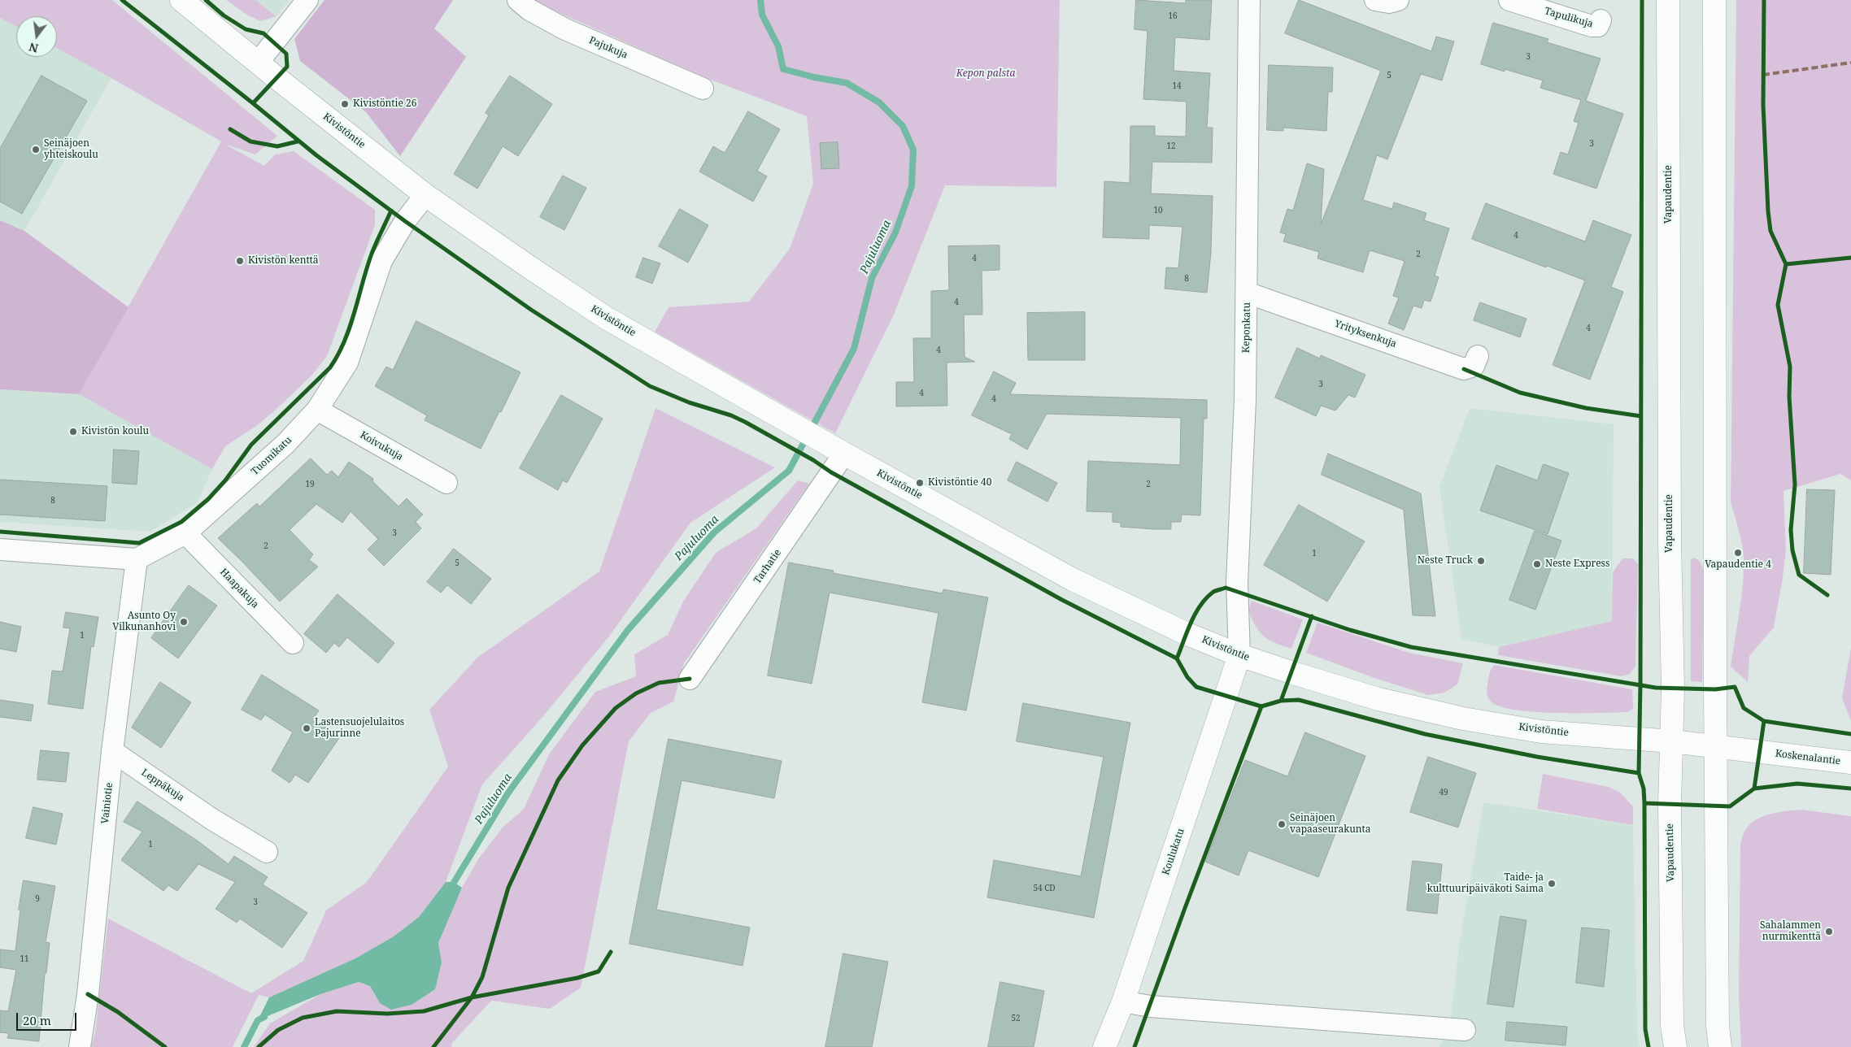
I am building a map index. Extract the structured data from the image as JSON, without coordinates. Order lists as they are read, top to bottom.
{
  "streets": {
    "main road": [
      "Kivistöntie",
      "Vapaudentie",
      "Koskenalantie",
      "Koulukatu"
    ],
    "street": [
      "Tapulikuja",
      "Pajukuja",
      "Keponkatu",
      "Yrityksenkuja",
      "Koivukuja",
      "Tuomikatu",
      "Tarhatie",
      "Haapakuja",
      "Leppäkuja",
      "Vainiotie"
    ]
  },
  "crossings": [
    ["Kivistöntie", "Vapaudentie"],
    ["Kivistöntie", "Keponkatu"],
    ["Kivistöntie", "Tuomikatu"],
    ["Kivistöntie", "Tarhatie"],
    ["Kivistöntie", "Koskenalantie"],
    ["Kivistöntie", "Koulukatu"],
    ["Keponkatu", "Yrityksenkuja"],
    ["Keponkatu", "Koulukatu"],
    ["Koivukuja", "Tuomikatu"],
    ["Tuomikatu", "Haapakuja"],
    ["Tuomikatu", "Vainiotie"],
    ["Leppäkuja", "Vainiotie"]
  ],
  "water": ["Pajuluoma"],
  "parks": ["Kepon palsta"],
  "places": [
    "Kivistöntie 26",
    "Seinäjoen yhteiskoulu",
    "Kivistön kenttä",
    "Kivistön koulu",
    "Kivistöntie 40",
    "Vapaudentie 4",
    "Neste Truck",
    "Neste Express",
    "Asunto Oy Vilkunanhovi",
    "Lastensuojelulaitos Pajurinne",
    "Seinäjoen vapaaseurakunta",
    "Taide- ja kulttuuripäiväkoti Saima",
    "Sahalammen nurmikenttä"
  ],
  "house_numbers": [
    "16",
    "3",
    "5",
    "14",
    "3",
    "12",
    "10",
    "4",
    "2",
    "4",
    "8",
    "4",
    "4",
    "4",
    "3",
    "4",
    "4",
    "19",
    "2",
    "8",
    "3",
    "2",
    "1",
    "5",
    "1",
    "49",
    "1",
    "54 CD",
    "9",
    "3",
    "11",
    "52"
  ],
  "scale_bar": "20 m",
  "north": "bottom"
}
